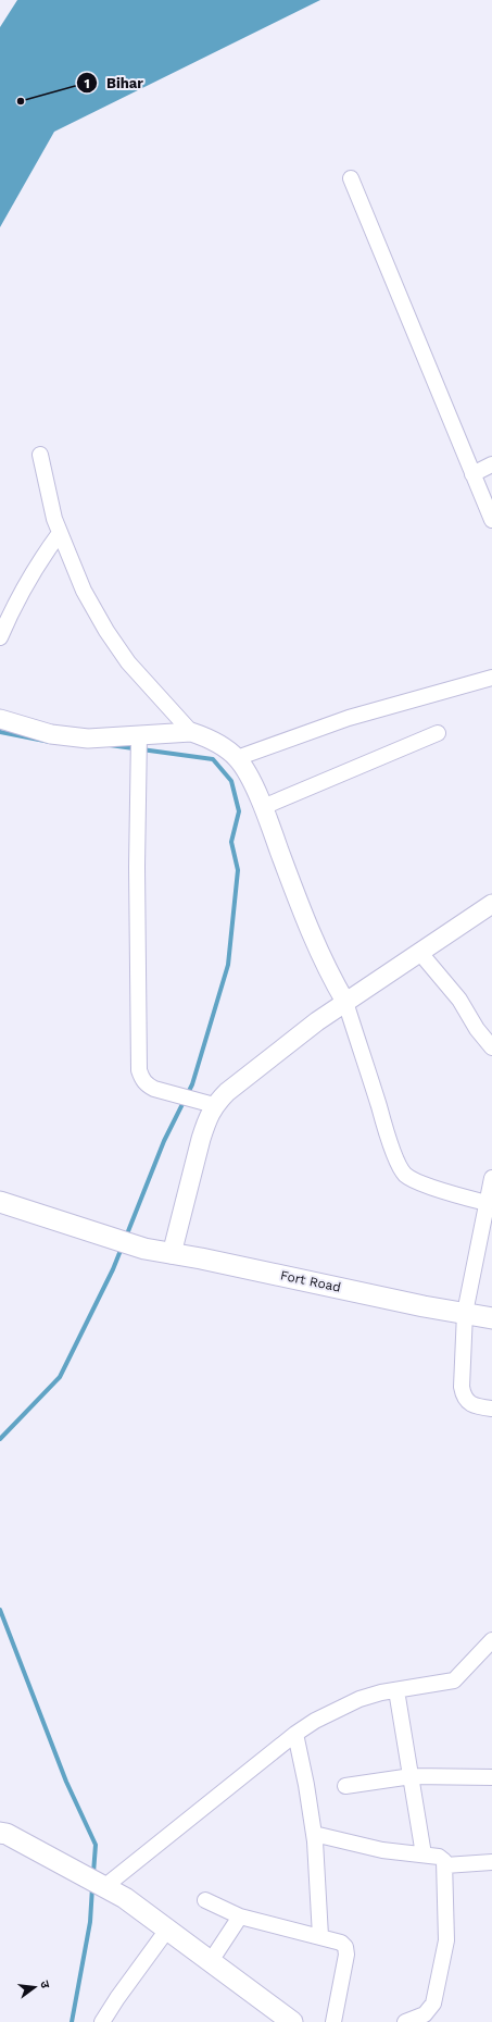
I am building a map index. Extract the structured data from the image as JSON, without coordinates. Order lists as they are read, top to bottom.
{
  "streets": {
    "main road": ["Fort Road"]
  },
  "places": ["Bihar"],
  "north": "right"
}
